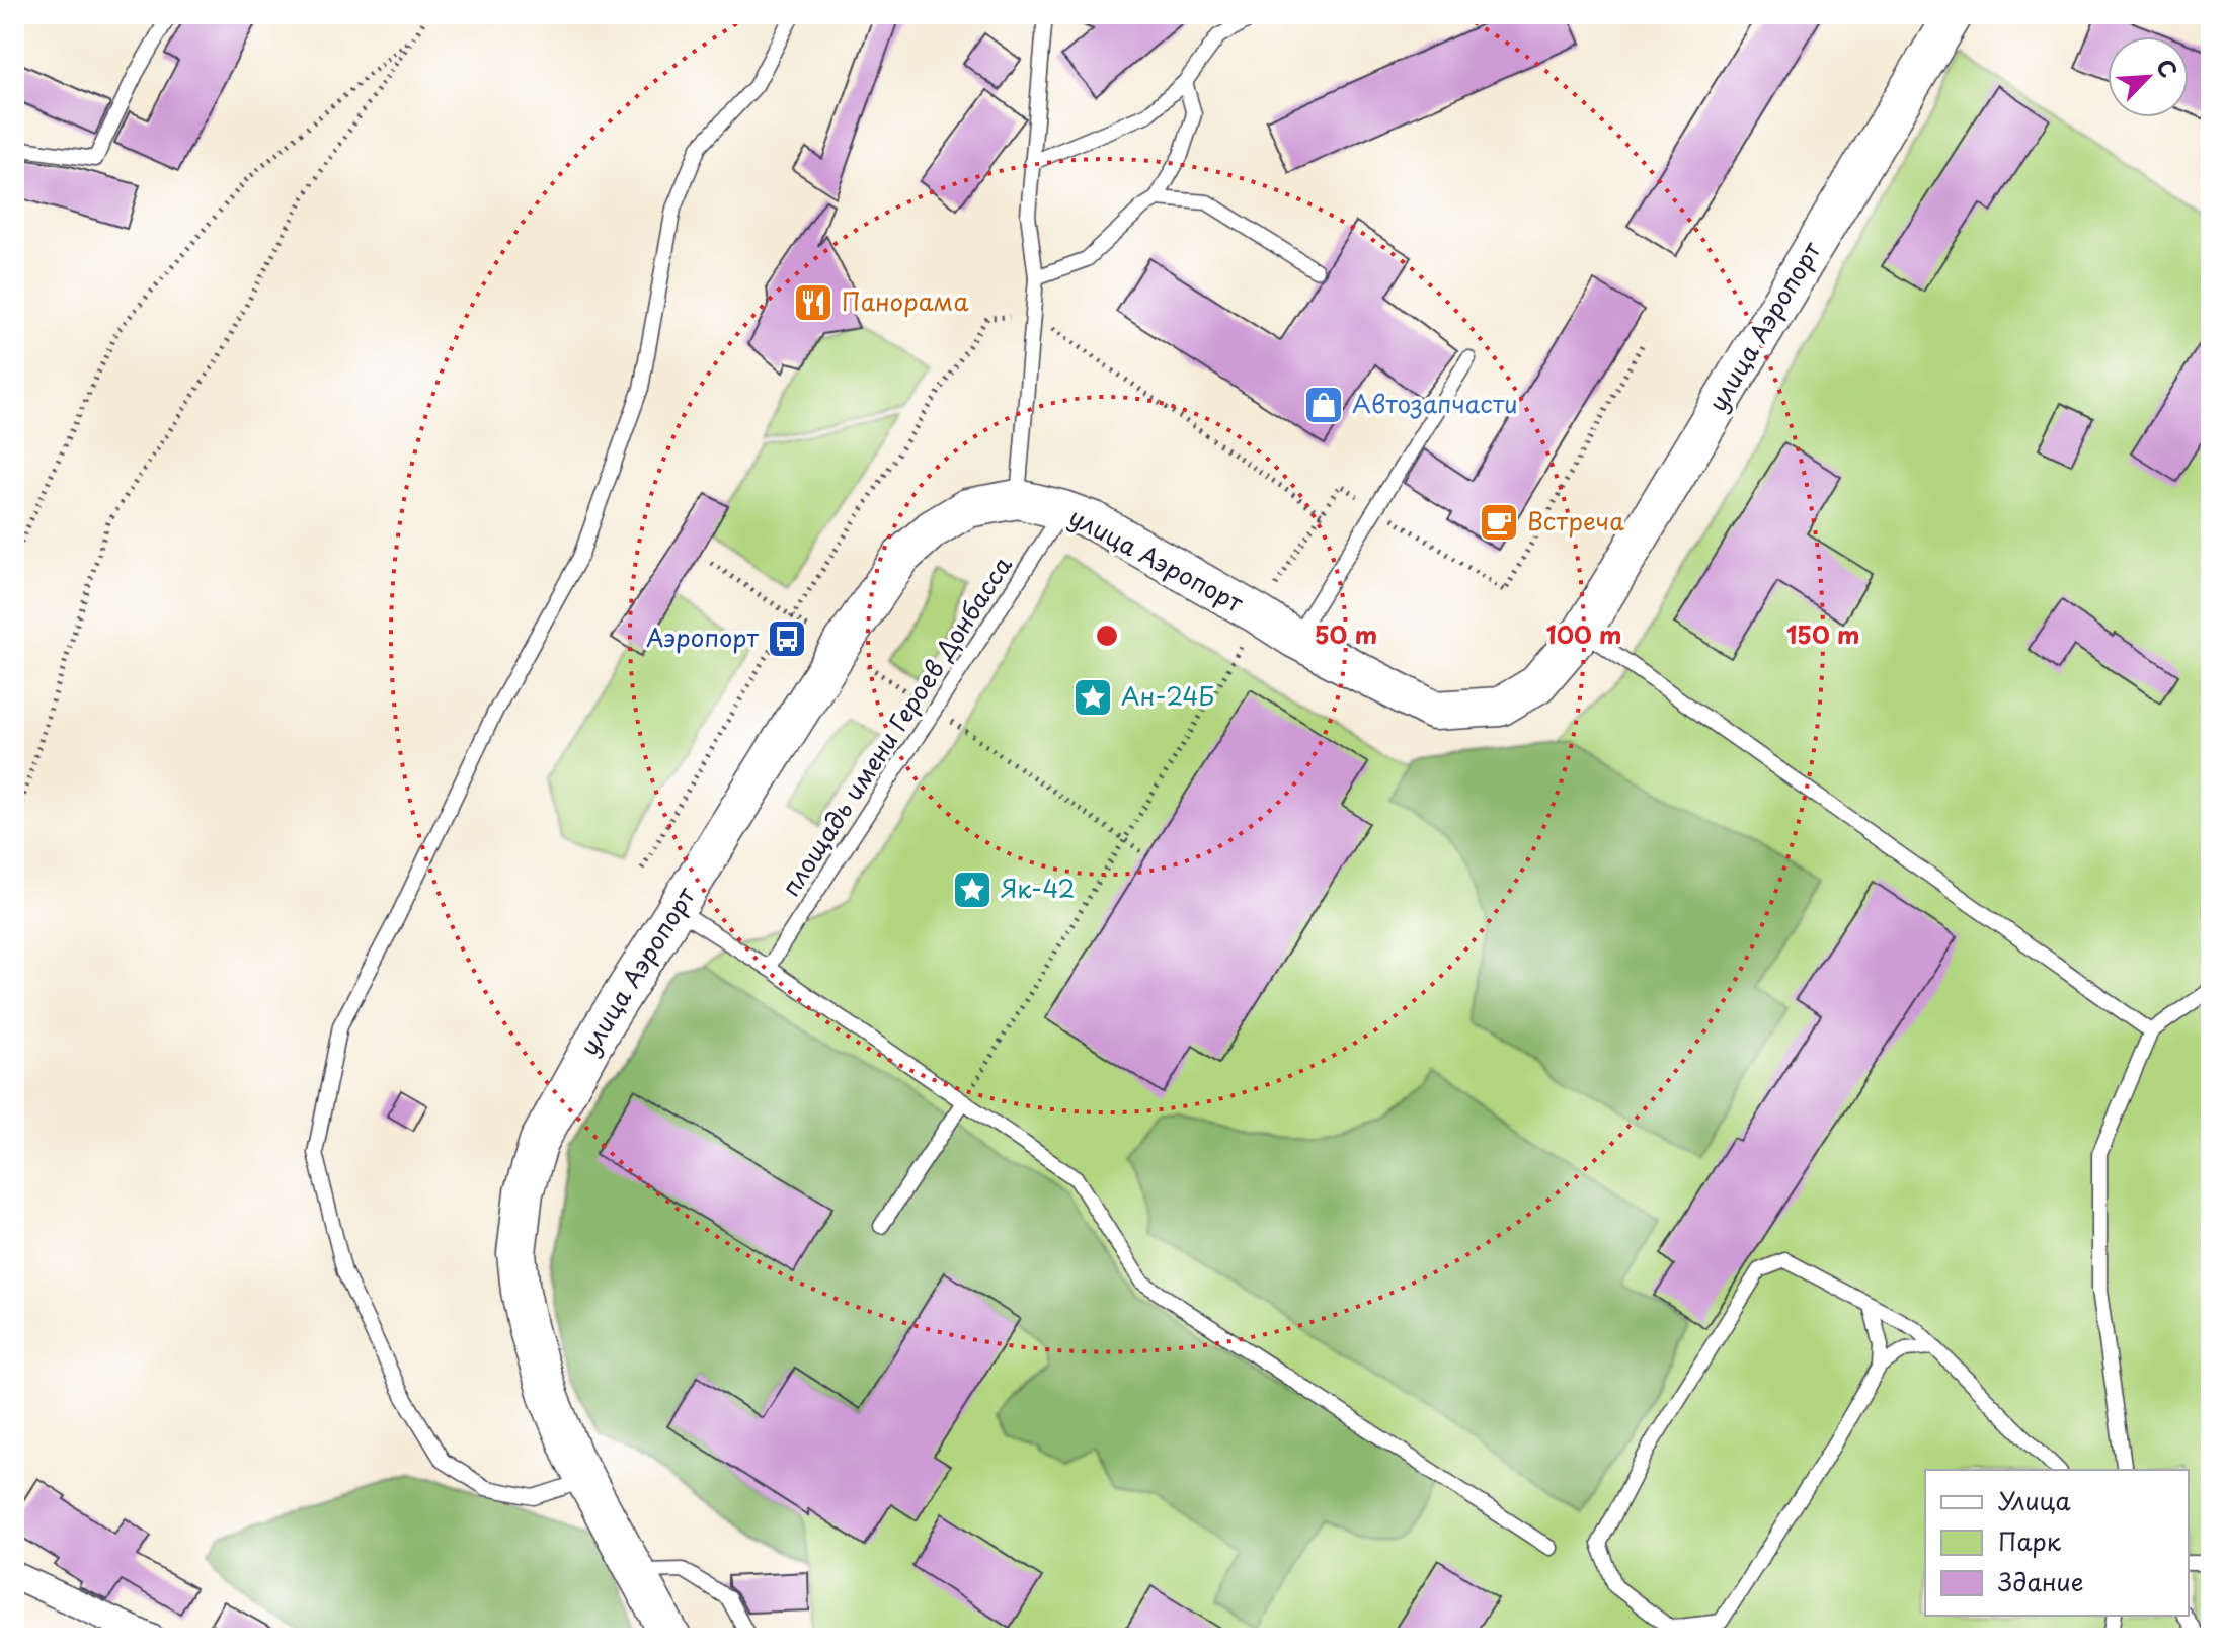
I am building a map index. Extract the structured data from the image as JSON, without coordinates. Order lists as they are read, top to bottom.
{
  "streets": {
    "main road": ["улица Аэропорт"],
    "lane": ["площадь имени Героев Донбасса"]
  },
  "crossings": [
    ["улица Аэропорт", "площадь имени Героев Донбасса"]
  ],
  "places": {
    "restaurant": ["Панорама"],
    "shop": ["Автозапчасти"],
    "cafe": ["Встреча"],
    "bus stop": ["Аэропорт"],
    "place": ["Ан-24Б", "Як-42"]
  },
  "legend": ["Улица", "Парк", "Здание"],
  "north": "top right",
  "rings": ["50 m", "100 m", "150 m"]
}
